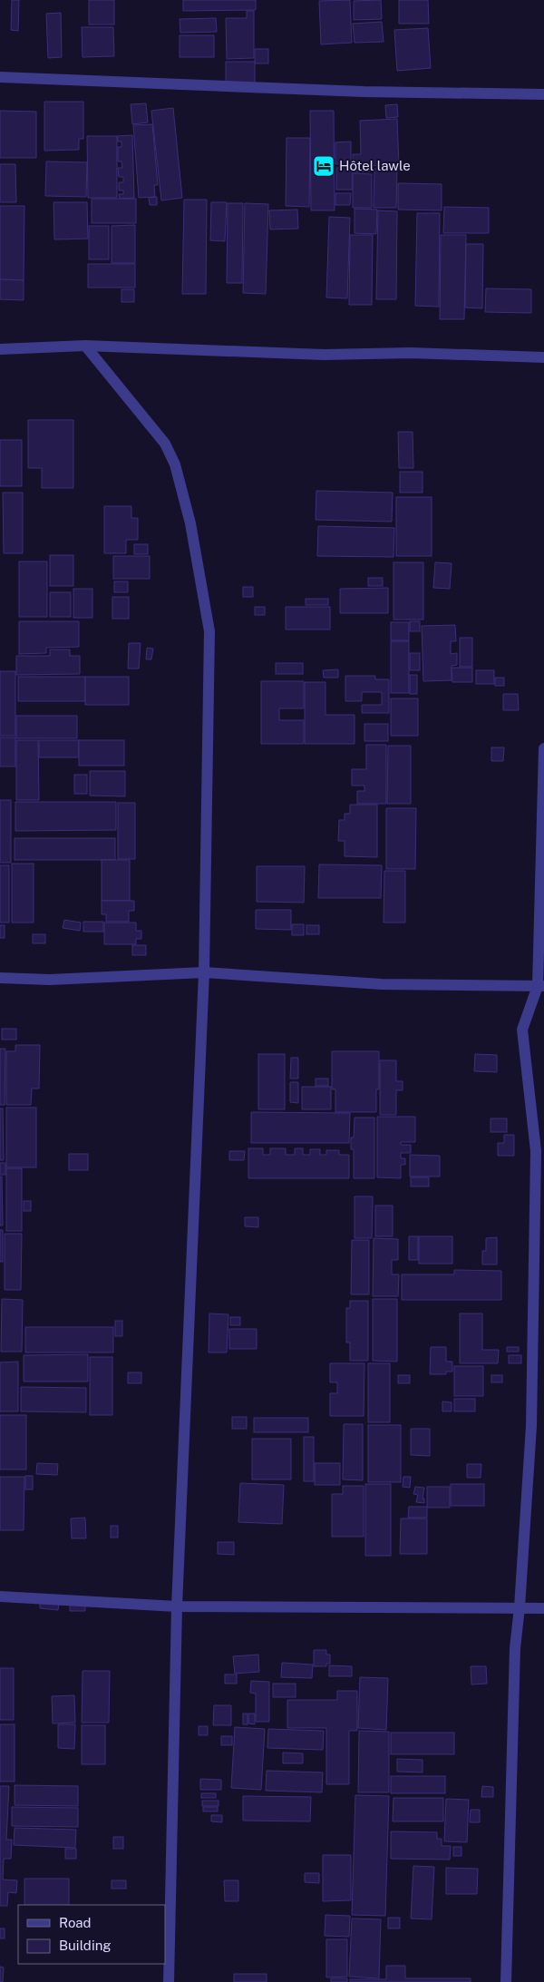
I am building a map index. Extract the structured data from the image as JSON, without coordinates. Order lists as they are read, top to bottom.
{
  "places": {
    "hotel": ["Hôtel lawle"]
  },
  "legend": ["Road", "Building"]
}
